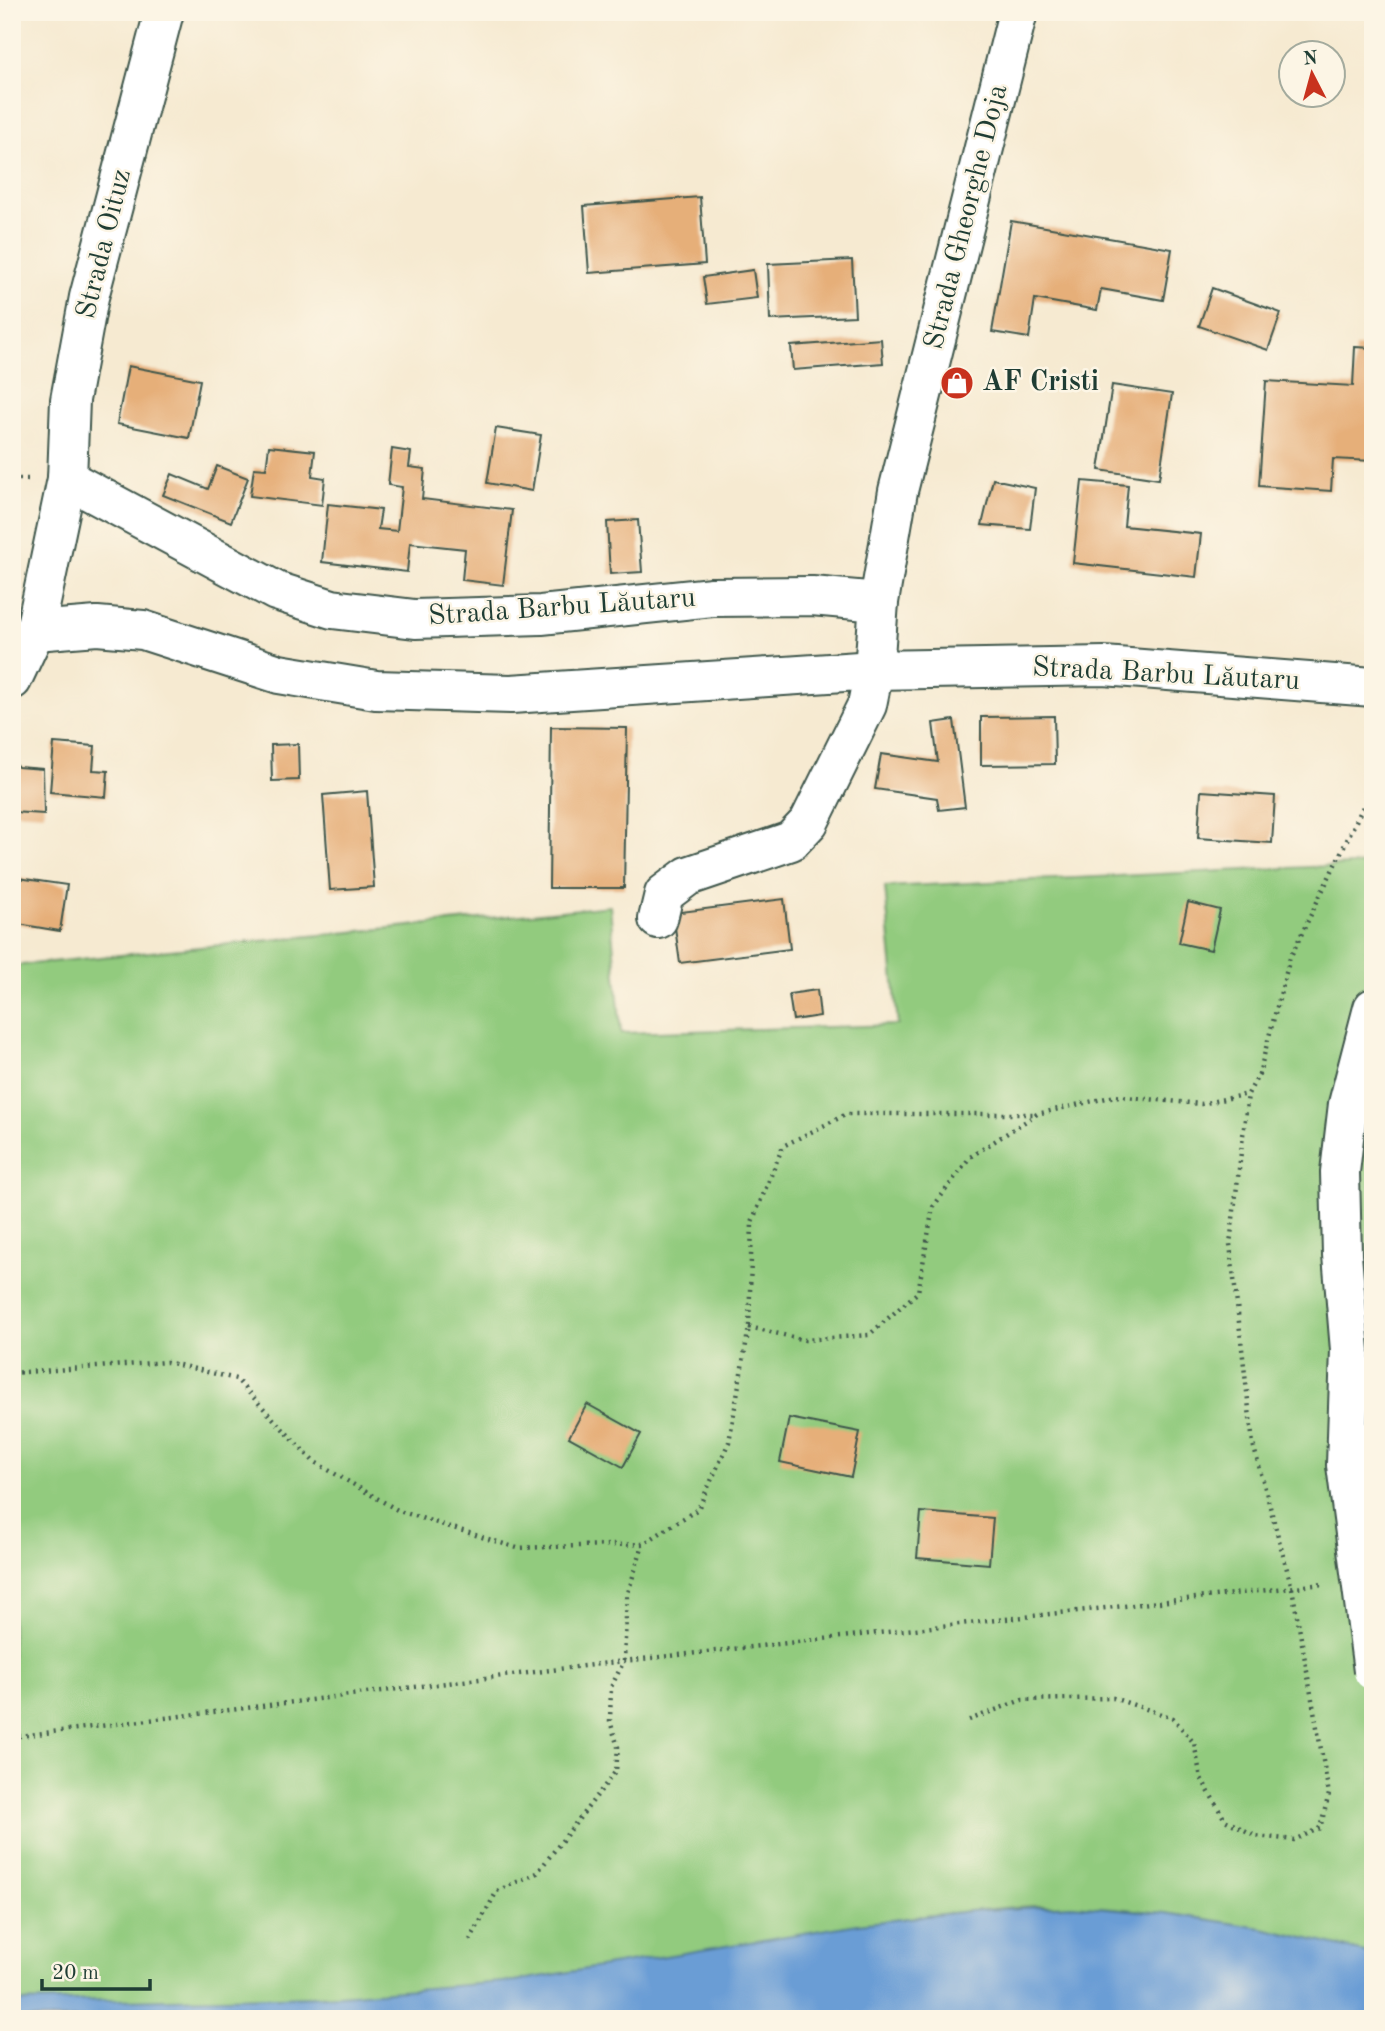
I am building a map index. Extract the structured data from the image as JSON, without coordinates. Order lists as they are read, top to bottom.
{
  "streets": {
    "street": ["Strada Gheorghe Doja", "Strada Oituz", "Strada Barbu Lăutaru"]
  },
  "crossings": [
    ["Strada Gheorghe Doja", "Strada Barbu Lăutaru"],
    ["Strada Oituz", "Strada Barbu Lăutaru"]
  ],
  "places": {
    "shop": ["AF Cristi"]
  },
  "scale_bar": "20 m",
  "north": "top"
}
